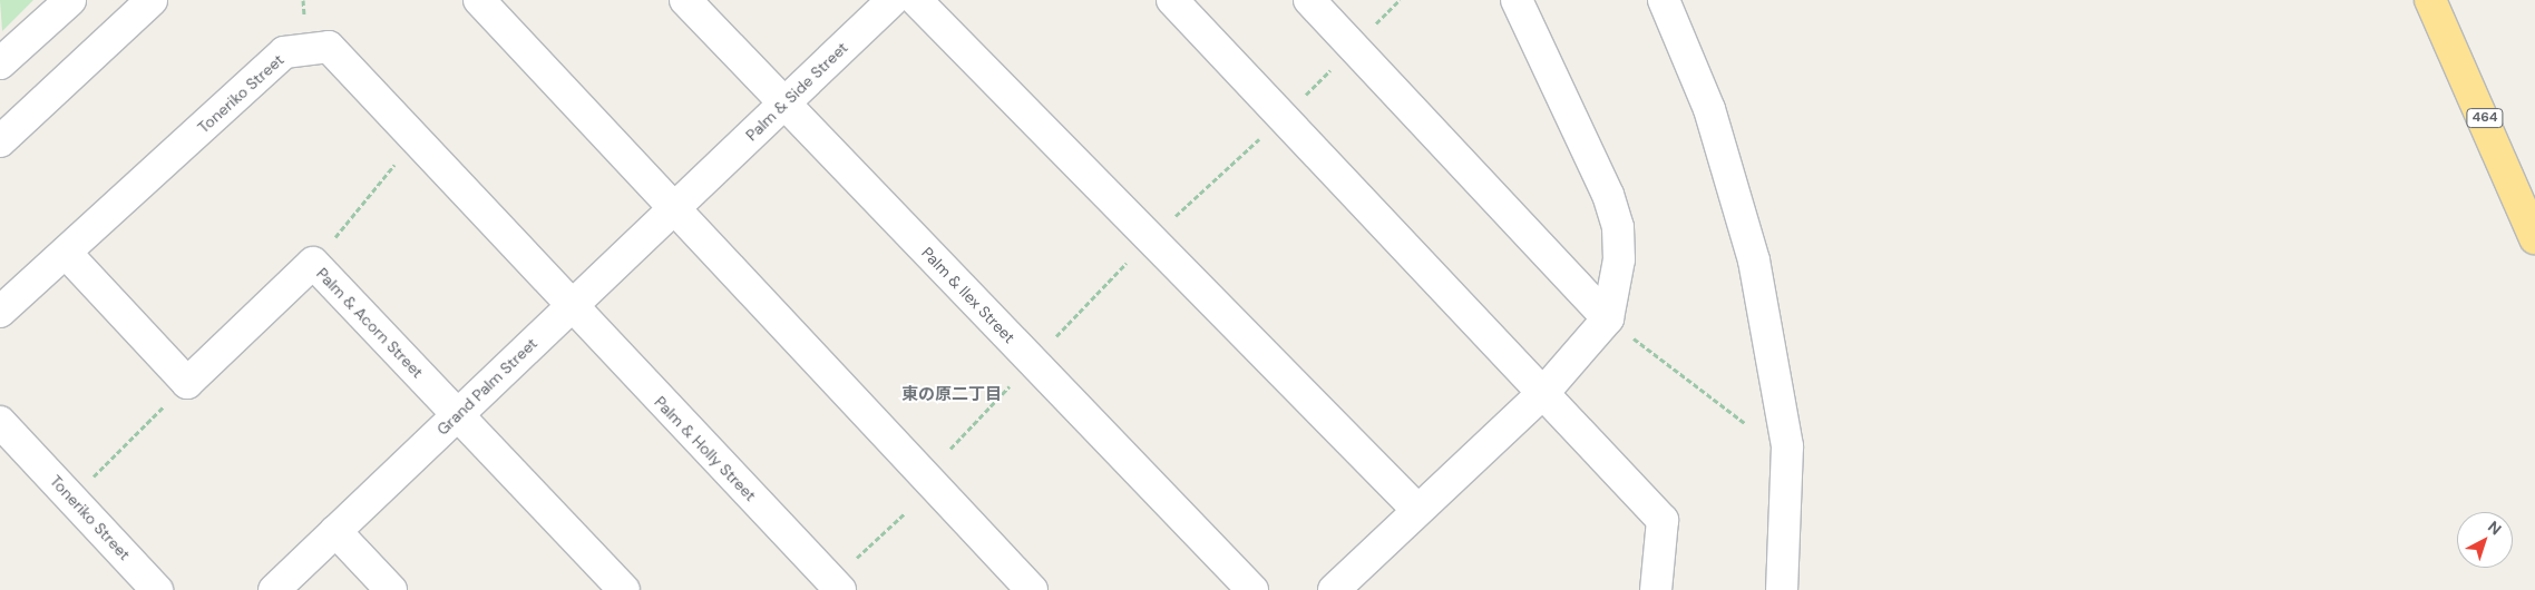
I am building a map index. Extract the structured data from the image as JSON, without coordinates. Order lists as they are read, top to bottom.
{
  "streets": {
    "highway": ["464"],
    "street": [
      "Palm & Side Street",
      "Toneriko Street",
      "Palm & Ilex Street",
      "Palm & Acorn Street",
      "Grand Palm Street",
      "Palm & Holly Street"
    ]
  },
  "crossings": [
    ["Palm & Side Street", "Palm & Ilex Street"],
    ["Palm & Side Street", "Grand Palm Street"],
    ["Toneriko Street", "Grand Palm Street"],
    ["Toneriko Street", "Palm & Holly Street"],
    ["Palm & Acorn Street", "Grand Palm Street"],
    ["Grand Palm Street", "Palm & Holly Street"]
  ],
  "districts": ["東の原二丁目"],
  "north": "top right"
}
